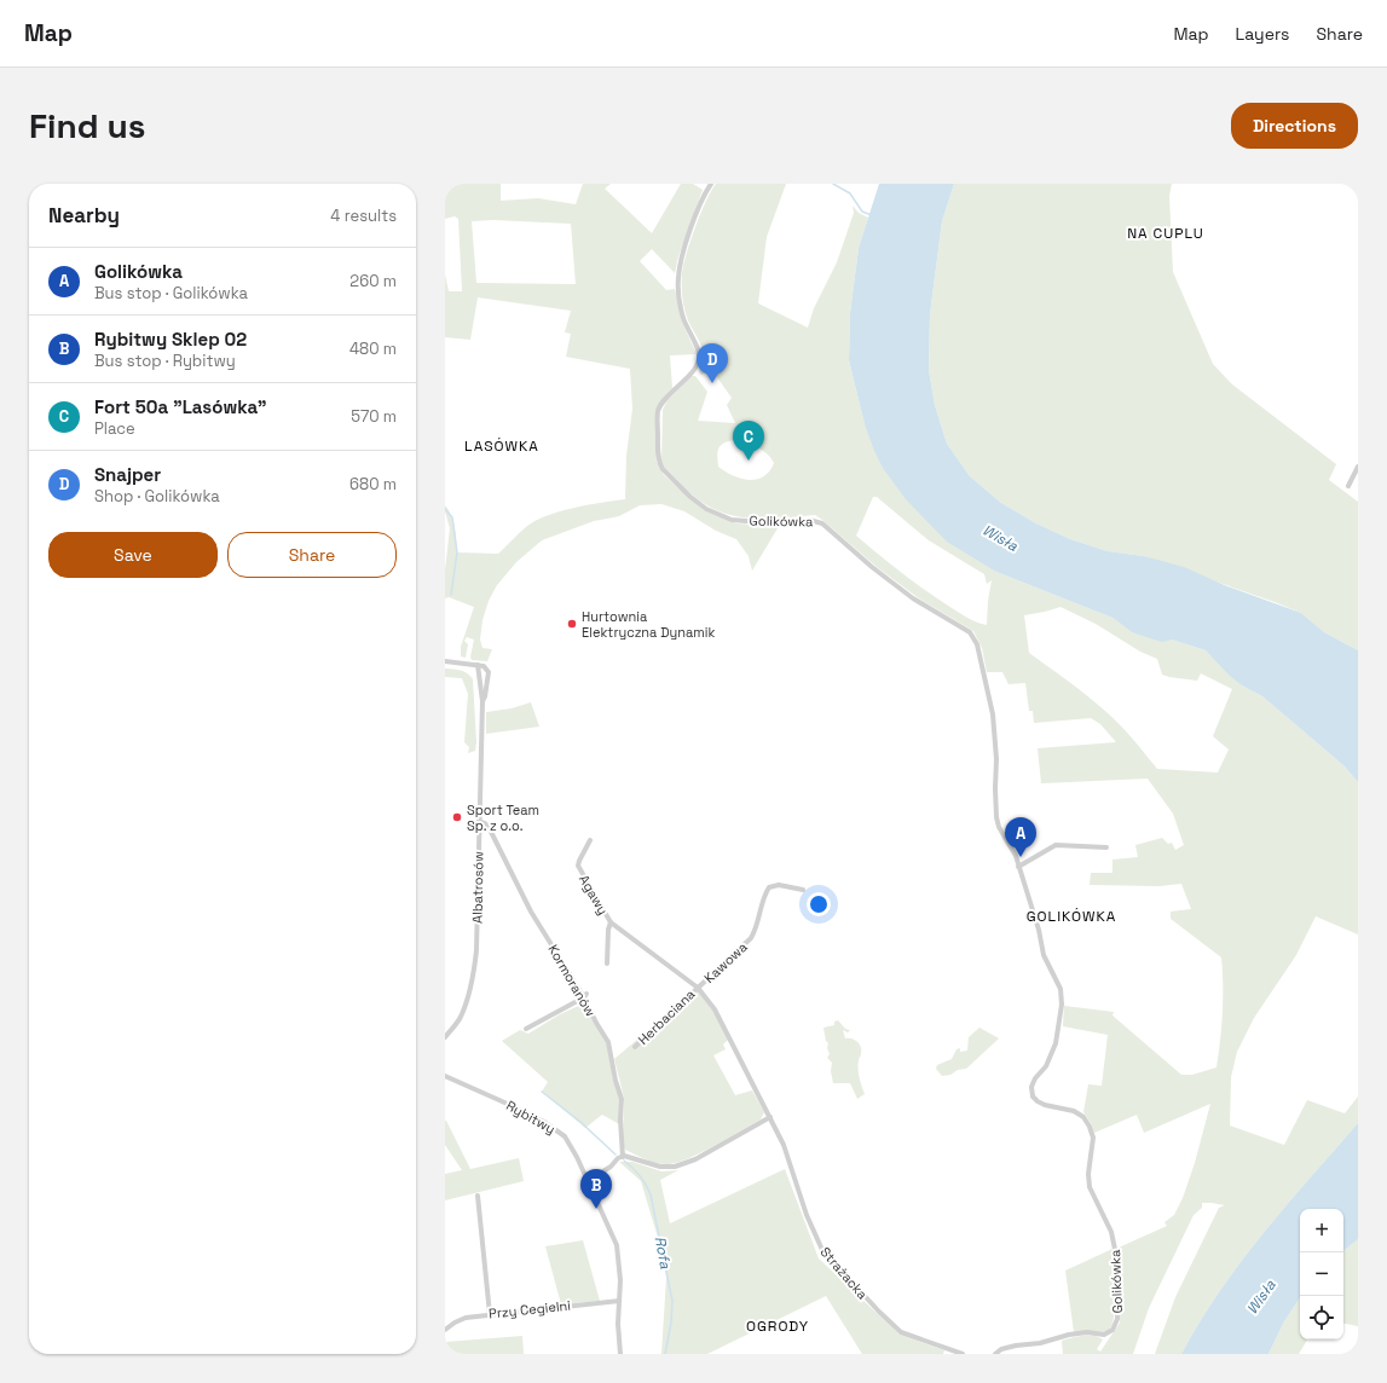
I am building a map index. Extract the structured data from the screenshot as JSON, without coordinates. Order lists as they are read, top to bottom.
{
  "streets": {
    "street": [
      "Golikówka",
      "Albatrosów",
      "Agawy",
      "Kawowa",
      "Kormoranów",
      "Herbaciana",
      "Rybitwy",
      "Strażacka",
      "Przy Cegielni"
    ]
  },
  "crossings": [
    ["Albatrosów", "Kormoranów"],
    ["Agawy", "Strażacka"],
    ["Kawowa", "Herbaciana"],
    ["Kawowa", "Strażacka"],
    ["Herbaciana", "Strażacka"],
    ["Rybitwy", "Przy Cegielni"]
  ],
  "districts": [
    "NA CUPLU",
    "LASÓWKA",
    "GOLIKÓWKA",
    "OGRODY"
  ],
  "water": ["Wisła", "Rofa"],
  "places": ["Hurtownia Elektryczna Dynamik", "Sport Team Sp. z o.o."],
  "page": {
    "header": "Map",
    "nav": ["Map", "Layers", "Share"],
    "buttons": [
      "Directions",
      ["Save", "Share"]
    ],
    "title": "Find us",
    "heading": ["Nearby", "4 results"],
    "list": [
      {
        "mark": "A",
        "name": "Golikówka",
        "note": "Bus stop · Golikówka",
        "value": "260 m"
      },
      {
        "mark": "B",
        "name": "Rybitwy Sklep 02",
        "note": "Bus stop · Rybitwy",
        "value": "480 m"
      },
      {
        "mark": "C",
        "name": "Fort 50a \"Lasówka\"",
        "note": "Place",
        "value": "570 m"
      },
      {
        "mark": "D",
        "name": "Snajper",
        "note": "Shop · Golikówka",
        "value": "680 m"
      }
    ],
    "pins": [
      "D",
      "C",
      "A",
      "B"
    ],
    "map_buttons": ["+", "−"]
  }
}
